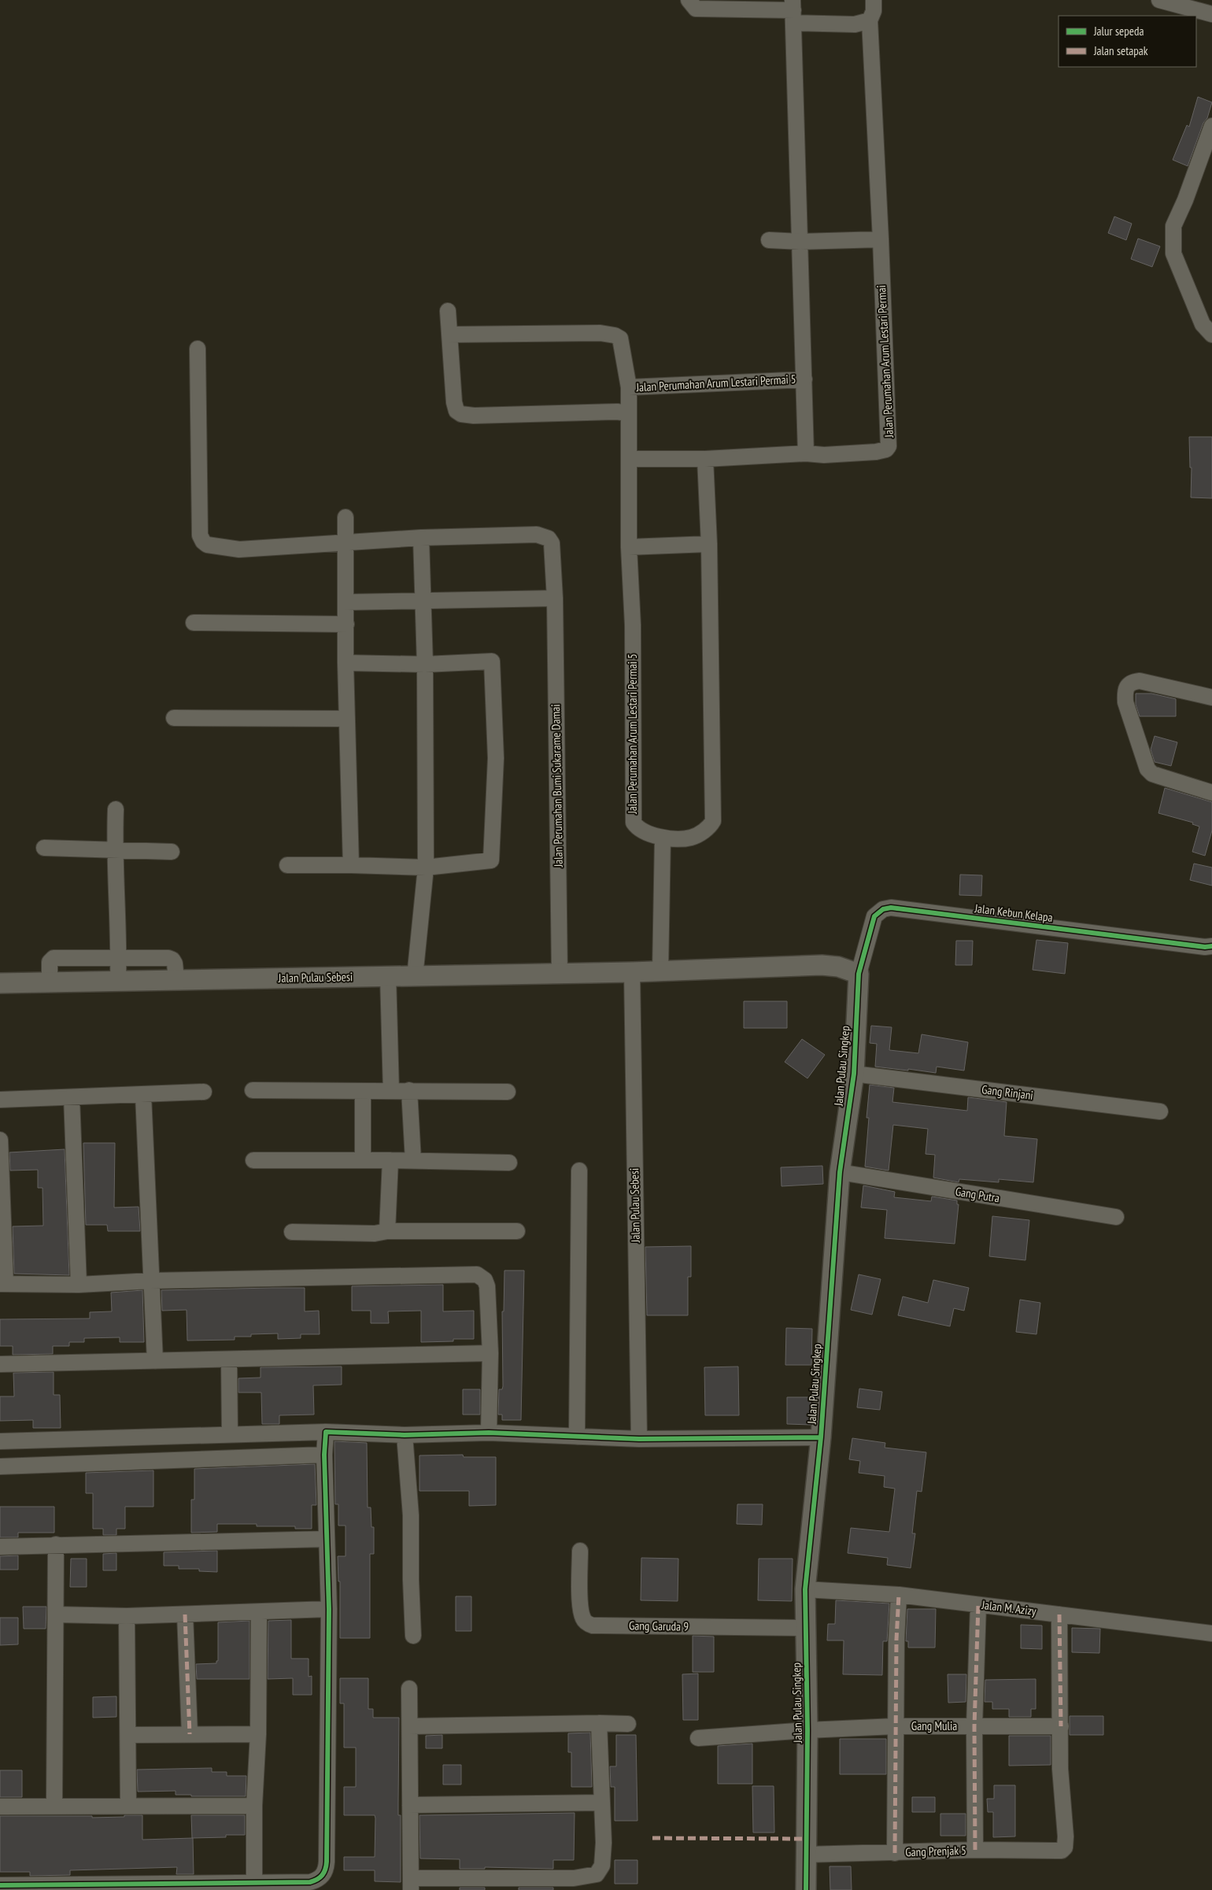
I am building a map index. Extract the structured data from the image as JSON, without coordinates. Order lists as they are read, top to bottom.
{
  "streets": {
    "street": [
      "Jalan Perumahan Arum Lestari Permai",
      "Jalan Perumahan Arum Lestari Permai 5",
      "Jalan Perumahan Bumi Sukarame Damai",
      "Jalan Kebun Kelapa",
      "Jalan Pulau Sebesi",
      "Jalan Pulau Singkep",
      "Gang Rinjani",
      "Gang Putra",
      "Jalan M. Azizy",
      "Gang Garuda 9",
      "Gang Mulia",
      "Gang Prenjak 5"
    ]
  },
  "crossings": [
    ["Jalan Perumahan Bumi Sukarame Damai", "Jalan Pulau Sebesi"],
    ["Jalan Kebun Kelapa", "Jalan Pulau Sebesi"],
    ["Jalan Kebun Kelapa", "Jalan Pulau Singkep"],
    ["Jalan Pulau Sebesi", "Jalan Pulau Singkep"],
    ["Jalan Pulau Singkep", "Gang Rinjani"],
    ["Jalan Pulau Singkep", "Gang Putra"],
    ["Jalan Pulau Singkep", "Jalan M. Azizy"],
    ["Jalan Pulau Singkep", "Gang Garuda 9"],
    ["Jalan Pulau Singkep", "Gang Mulia"],
    ["Jalan Pulau Singkep", "Gang Prenjak 5"],
    ["Gang Mulia", "Gang Prenjak 5"]
  ],
  "legend": ["Jalur sepeda", "Jalan setapak"]
}
